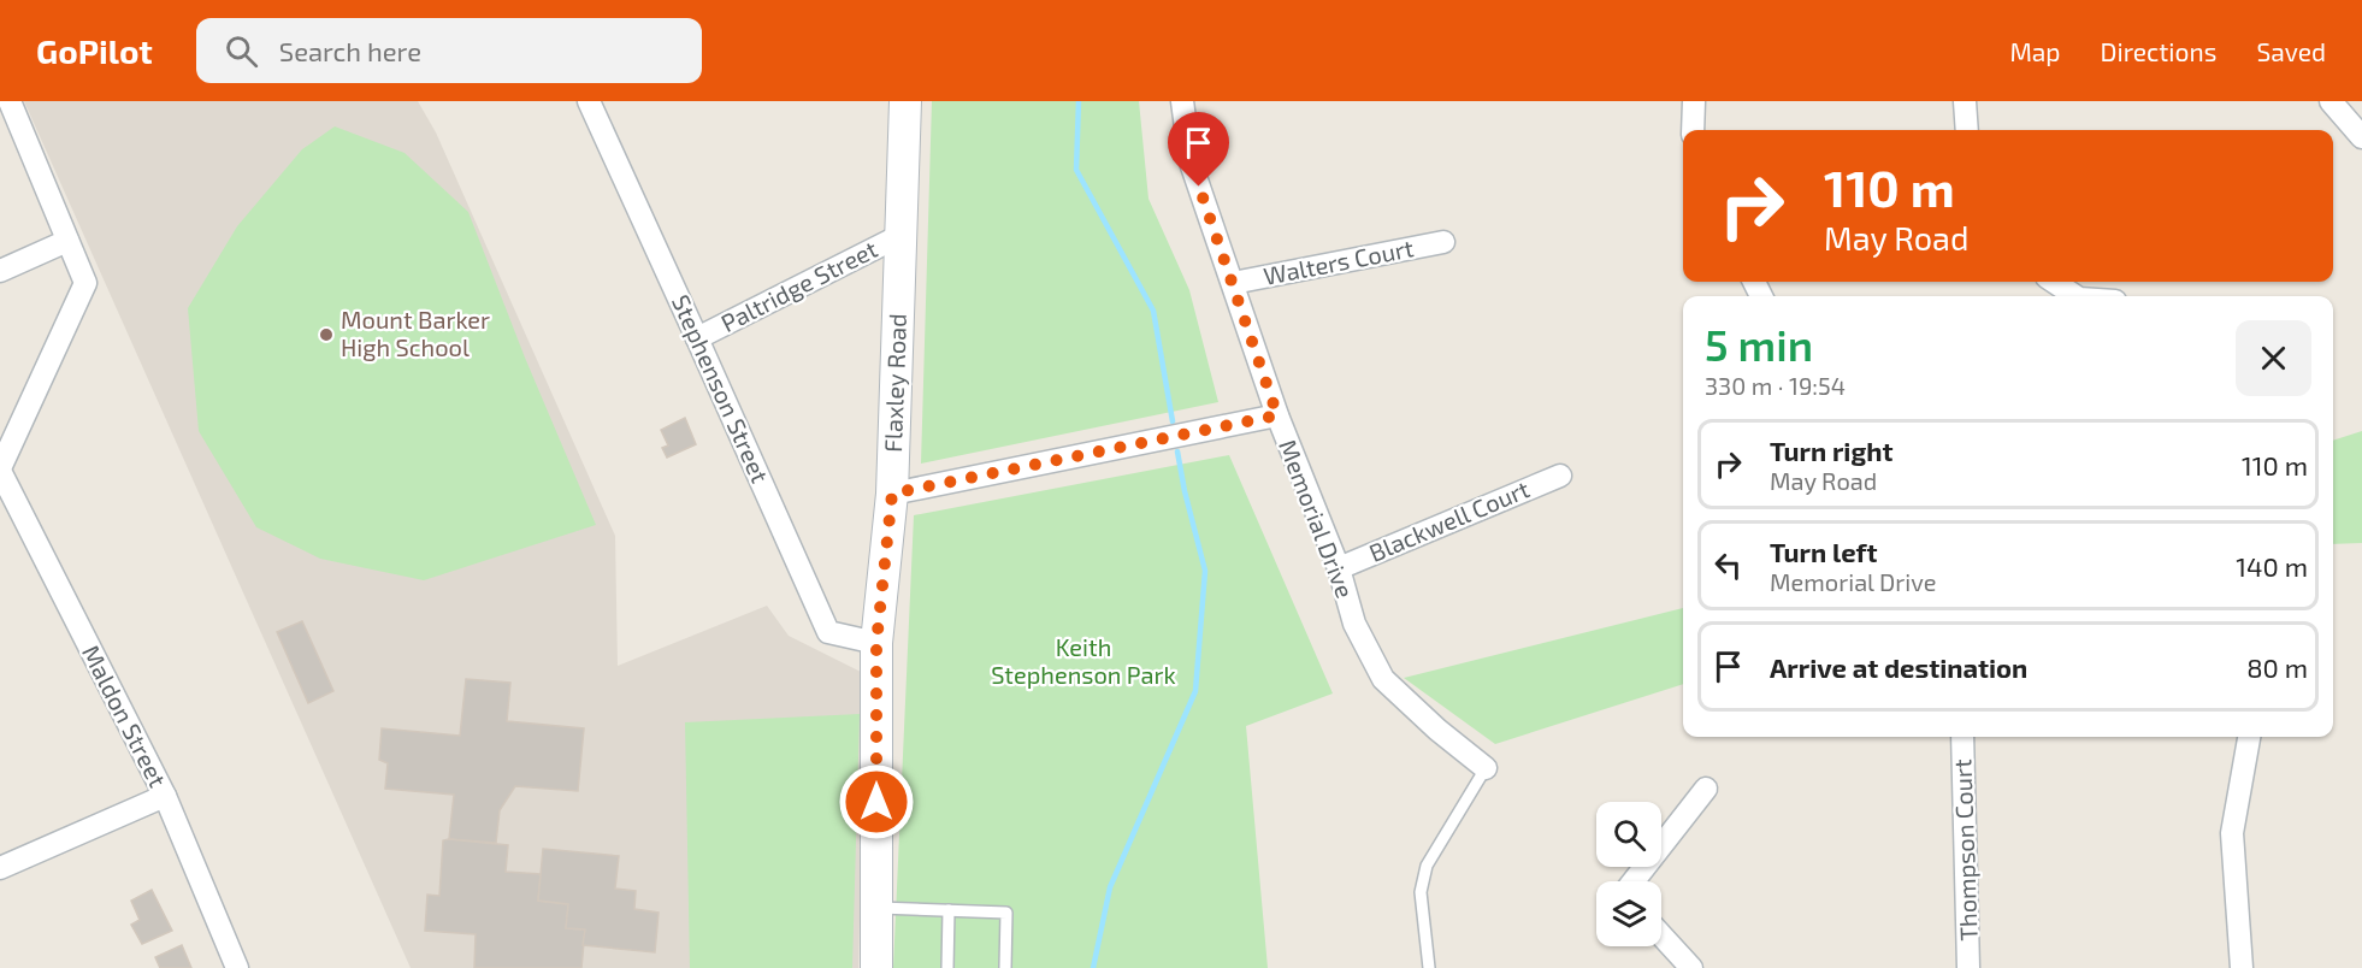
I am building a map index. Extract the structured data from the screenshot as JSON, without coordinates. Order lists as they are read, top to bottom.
{
  "streets": {
    "main road": ["Flaxley Road"],
    "street": [
      "Walters Court",
      "Paltridge Street",
      "Stephenson Street",
      "Memorial Drive",
      "Blackwell Court",
      "Maldon Street",
      "Thompson Court"
    ]
  },
  "crossings": [
    ["Walters Court", "Memorial Drive"],
    ["Paltridge Street", "Flaxley Road"],
    ["Paltridge Street", "Stephenson Street"],
    ["Flaxley Road", "Stephenson Street"],
    ["Memorial Drive", "Blackwell Court"]
  ],
  "parks": ["Keith Stephenson Park"],
  "places": ["Mount Barker High School"],
  "page": {
    "header": "GoPilot",
    "search": "Search here",
    "nav": ["Map", "Directions", "Saved"],
    "turn": ["110 m", "May Road"],
    "heading": ["5 min", "330 m · 19:54"],
    "list": [
      {
        "name": "Turn right",
        "note": "May Road",
        "value": "110 m"
      },
      {
        "name": "Turn left",
        "note": "Memorial Drive",
        "value": "140 m"
      },
      {
        "name": "Arrive at destination",
        "value": "80 m"
      }
    ]
  }
}
